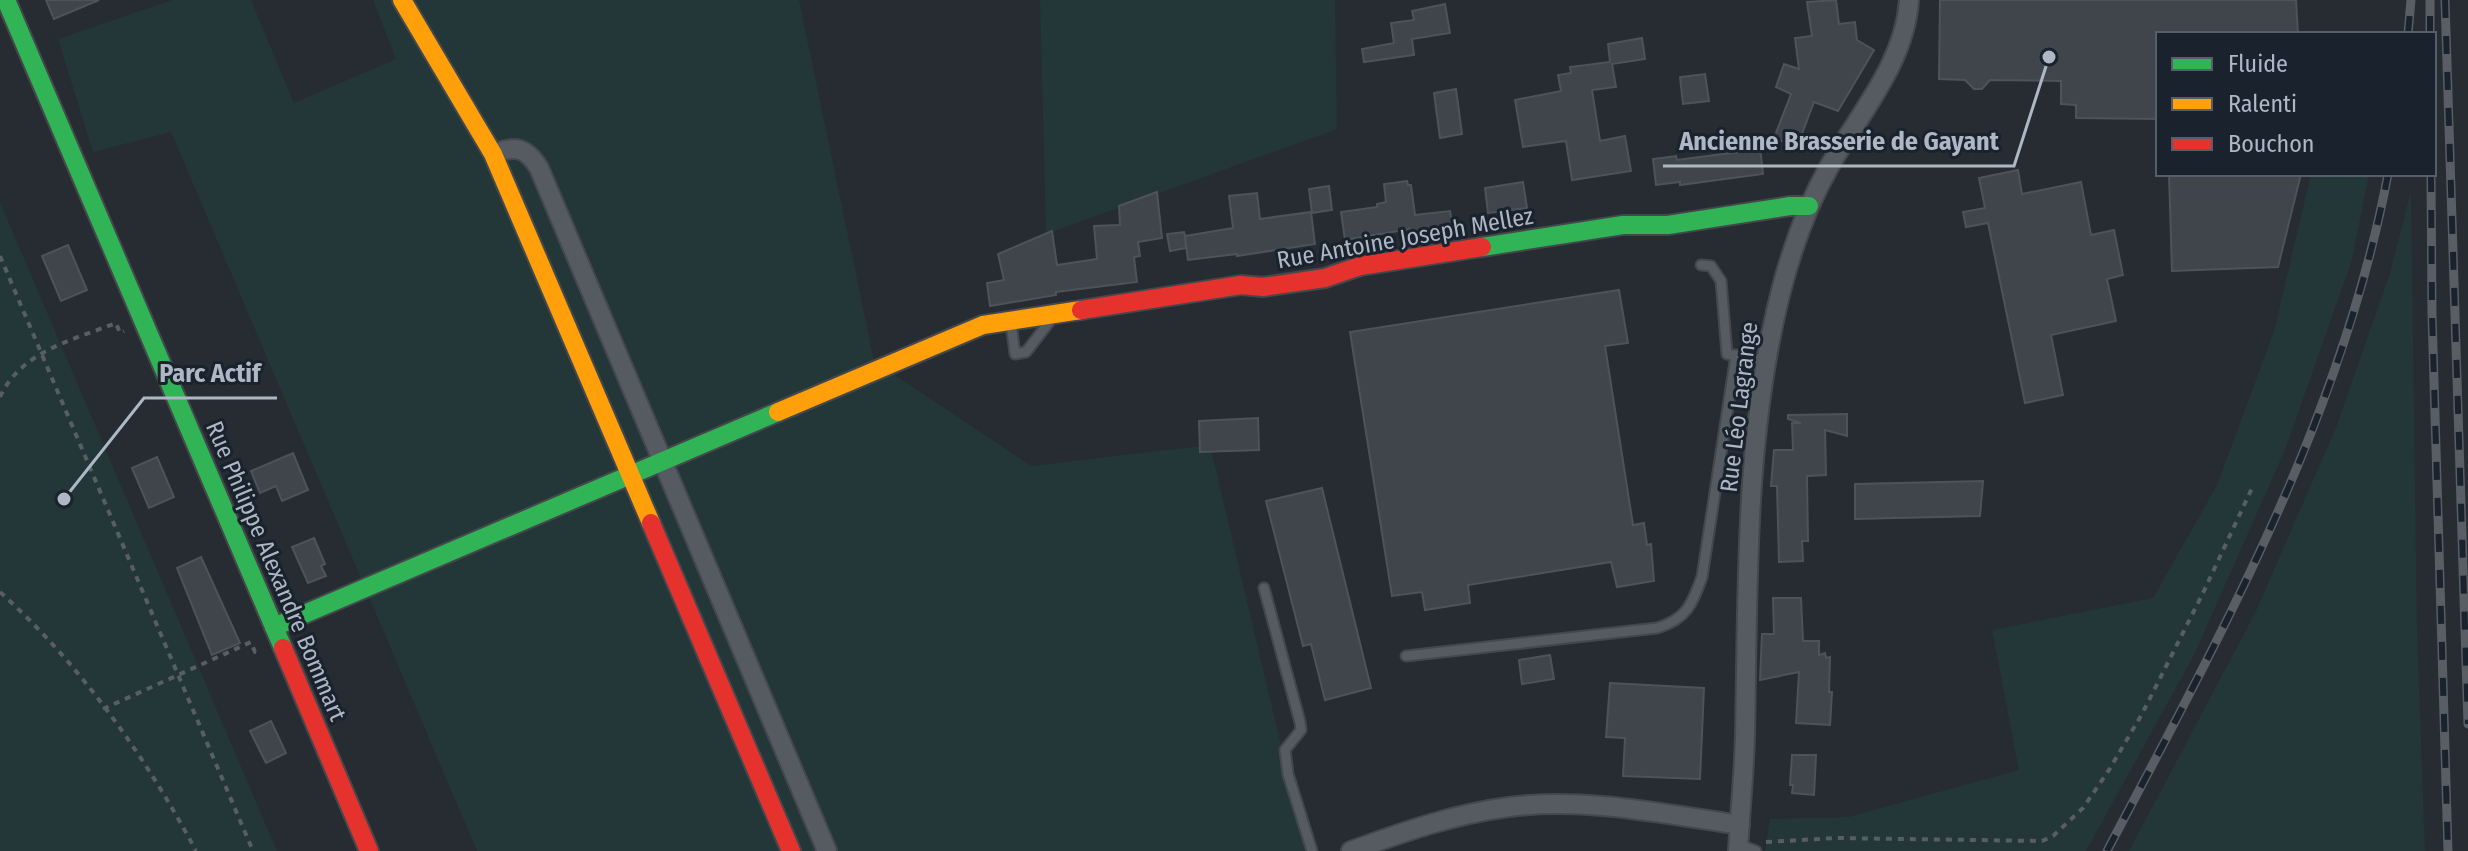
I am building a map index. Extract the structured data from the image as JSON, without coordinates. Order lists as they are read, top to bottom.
{
  "streets": {
    "street": ["Rue Antoine Joseph Mellez", "Rue Léo Lagrange", "Rue Philippe Alexandre Bommart"]
  },
  "crossings": [
    ["Rue Antoine Joseph Mellez", "Rue Léo Lagrange"],
    ["Rue Antoine Joseph Mellez", "Rue Philippe Alexandre Bommart"]
  ],
  "places": ["Ancienne Brasserie de Gayant", "Parc Actif"],
  "legend": ["Fluide", "Ralenti", "Bouchon"]
}
